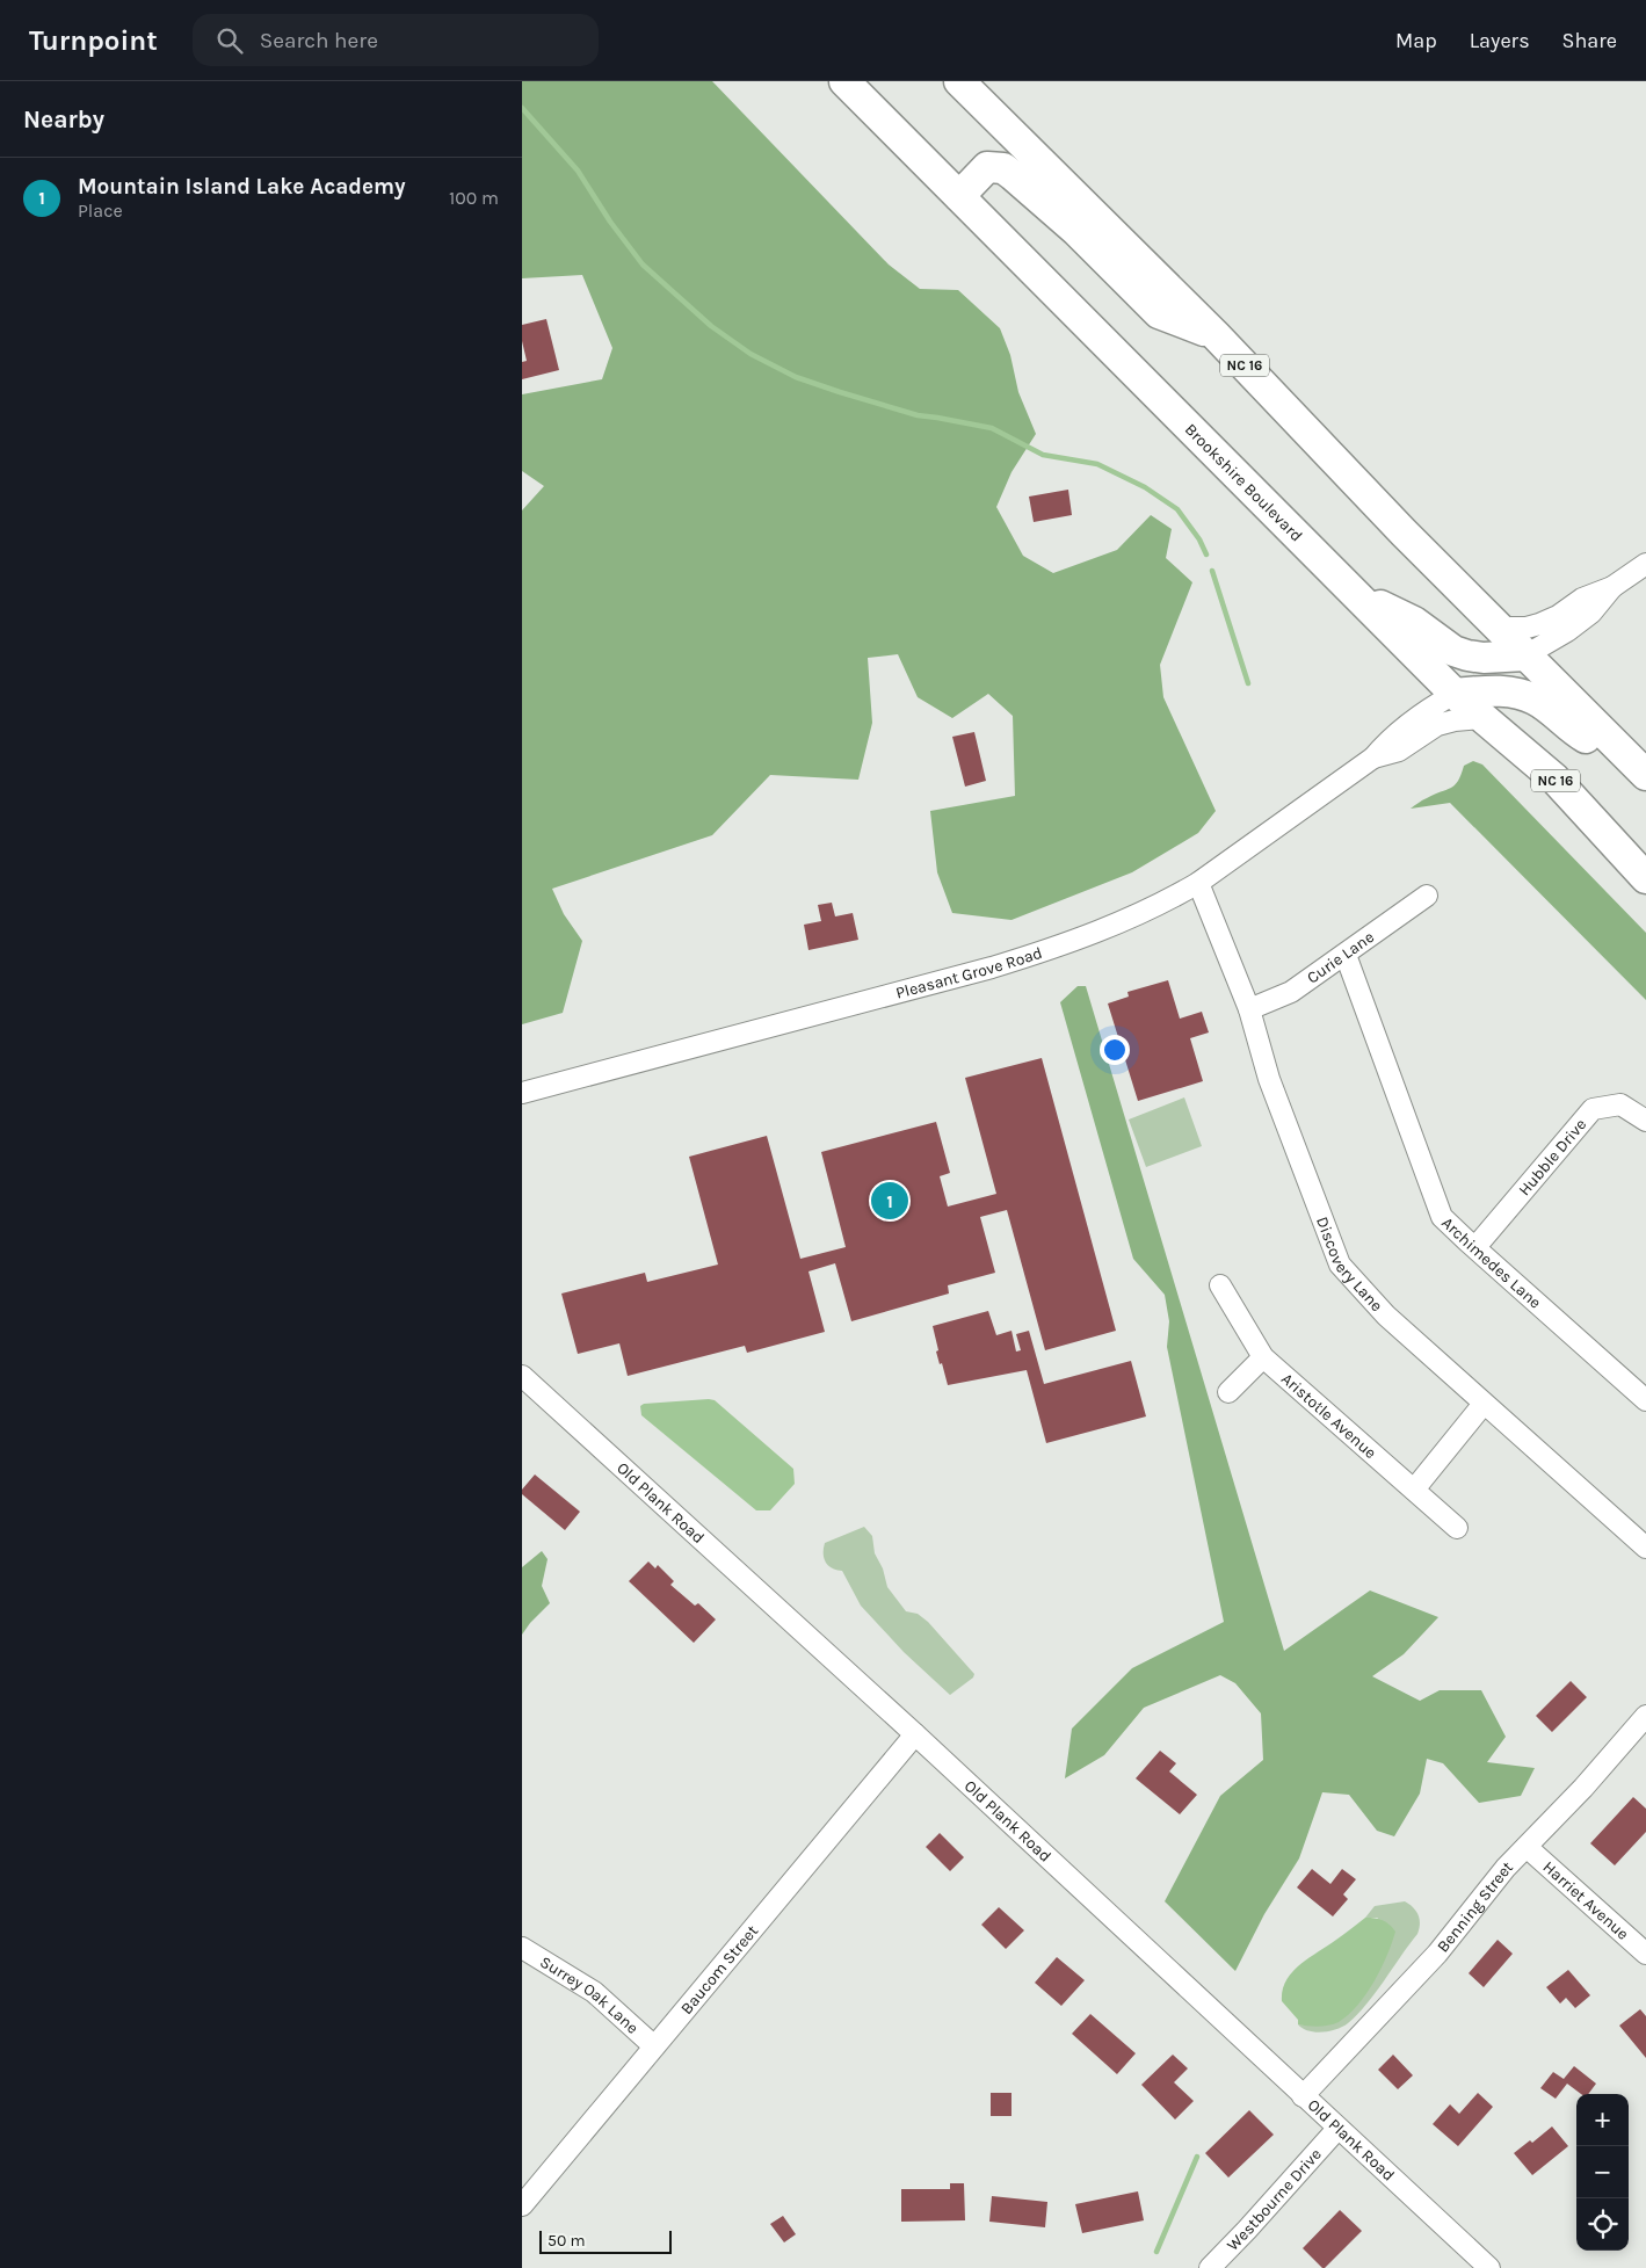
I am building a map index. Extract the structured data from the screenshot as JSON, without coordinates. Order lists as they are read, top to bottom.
{
  "streets": {
    "highway": ["NC 16", "Brookshire Boulevard"],
    "street": [
      "Curie Lane",
      "Pleasant Grove Road",
      "Hubble Drive",
      "Archimedes Lane",
      "Discovery Lane",
      "Aristotle Avenue",
      "Old Plank Road",
      "Harriet Avenue",
      "Benning Street",
      "Baucom Street",
      "Surrey Oak Lane",
      "Westbourne Drive"
    ]
  },
  "crossings": [
    ["Brookshire Boulevard", "Pleasant Grove Road"],
    ["Curie Lane", "Archimedes Lane"],
    ["Curie Lane", "Discovery Lane"],
    ["Pleasant Grove Road", "Discovery Lane"],
    ["Hubble Drive", "Archimedes Lane"],
    ["Old Plank Road", "Benning Street"],
    ["Old Plank Road", "Baucom Street"],
    ["Old Plank Road", "Westbourne Drive"],
    ["Harriet Avenue", "Benning Street"],
    ["Baucom Street", "Surrey Oak Lane"]
  ],
  "scale_bar": "50 m",
  "page": {
    "header": "Turnpoint",
    "search": "Search here",
    "nav": ["Map", "Layers", "Share"],
    "heading": "Nearby",
    "list": [
      {
        "mark": "1",
        "name": "Mountain Island Lake Academy",
        "note": "Place",
        "value": "100 m"
      }
    ],
    "pins": "1",
    "map_buttons": ["+", "−"],
    "scale": "50 m"
  }
}
